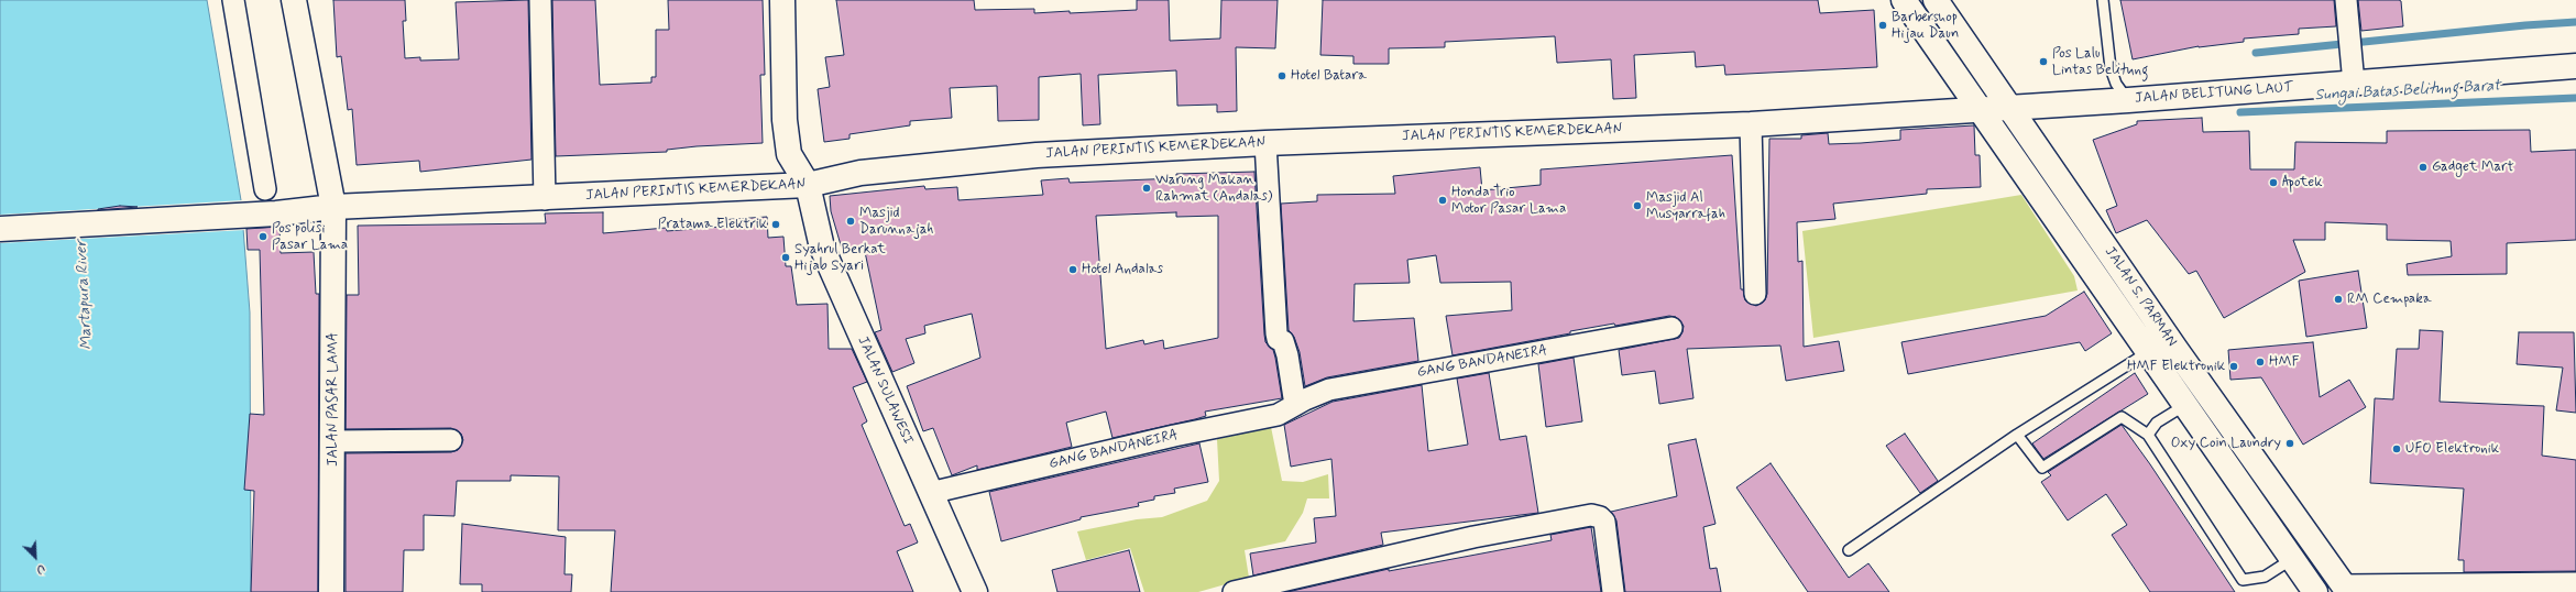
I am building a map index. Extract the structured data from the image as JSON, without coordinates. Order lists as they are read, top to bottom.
{
  "streets": {
    "main road": [
      "JALAN BELITUNG LAUT",
      "JALAN PERINTIS KEMERDEKAAN",
      "JALAN S. PARMAN",
      "JALAN SULAWESI",
      "JALAN PASAR LAMA"
    ],
    "street": ["GANG BANDANEIRA"]
  },
  "crossings": [
    ["JALAN BELITUNG LAUT", "JALAN PERINTIS KEMERDEKAAN"],
    ["JALAN BELITUNG LAUT", "JALAN S. PARMAN"],
    ["JALAN PERINTIS KEMERDEKAAN", "JALAN S. PARMAN"],
    ["JALAN PERINTIS KEMERDEKAAN", "JALAN SULAWESI"],
    ["JALAN PERINTIS KEMERDEKAAN", "JALAN PASAR LAMA"],
    ["GANG BANDANEIRA", "JALAN SULAWESI"]
  ],
  "water": ["Sungai Batas Belitung Barat", "Martapura River"],
  "places": [
    "Barbershop Hijau Daun",
    "Pos Lalu Lintas Belitung",
    "Hotel Batara",
    "Gadget Mart",
    "Apotek",
    "Warung Makan Rahmat (Andalas)",
    "Honda Trio Motor Pasar Lama",
    "Masjid Al Musyarrafah",
    "Masjid Darunnajah",
    "Pratama Elektrik",
    "Pos polisi Pasar Lama",
    "Syahrul Berkat Hijab Syari",
    "Hotel Andalas",
    "RM Cempaka",
    "HMF",
    "HMF Elektronik",
    "Oxy Coin Laundry",
    "UFO Elektronik"
  ],
  "north": "bottom right"
}
